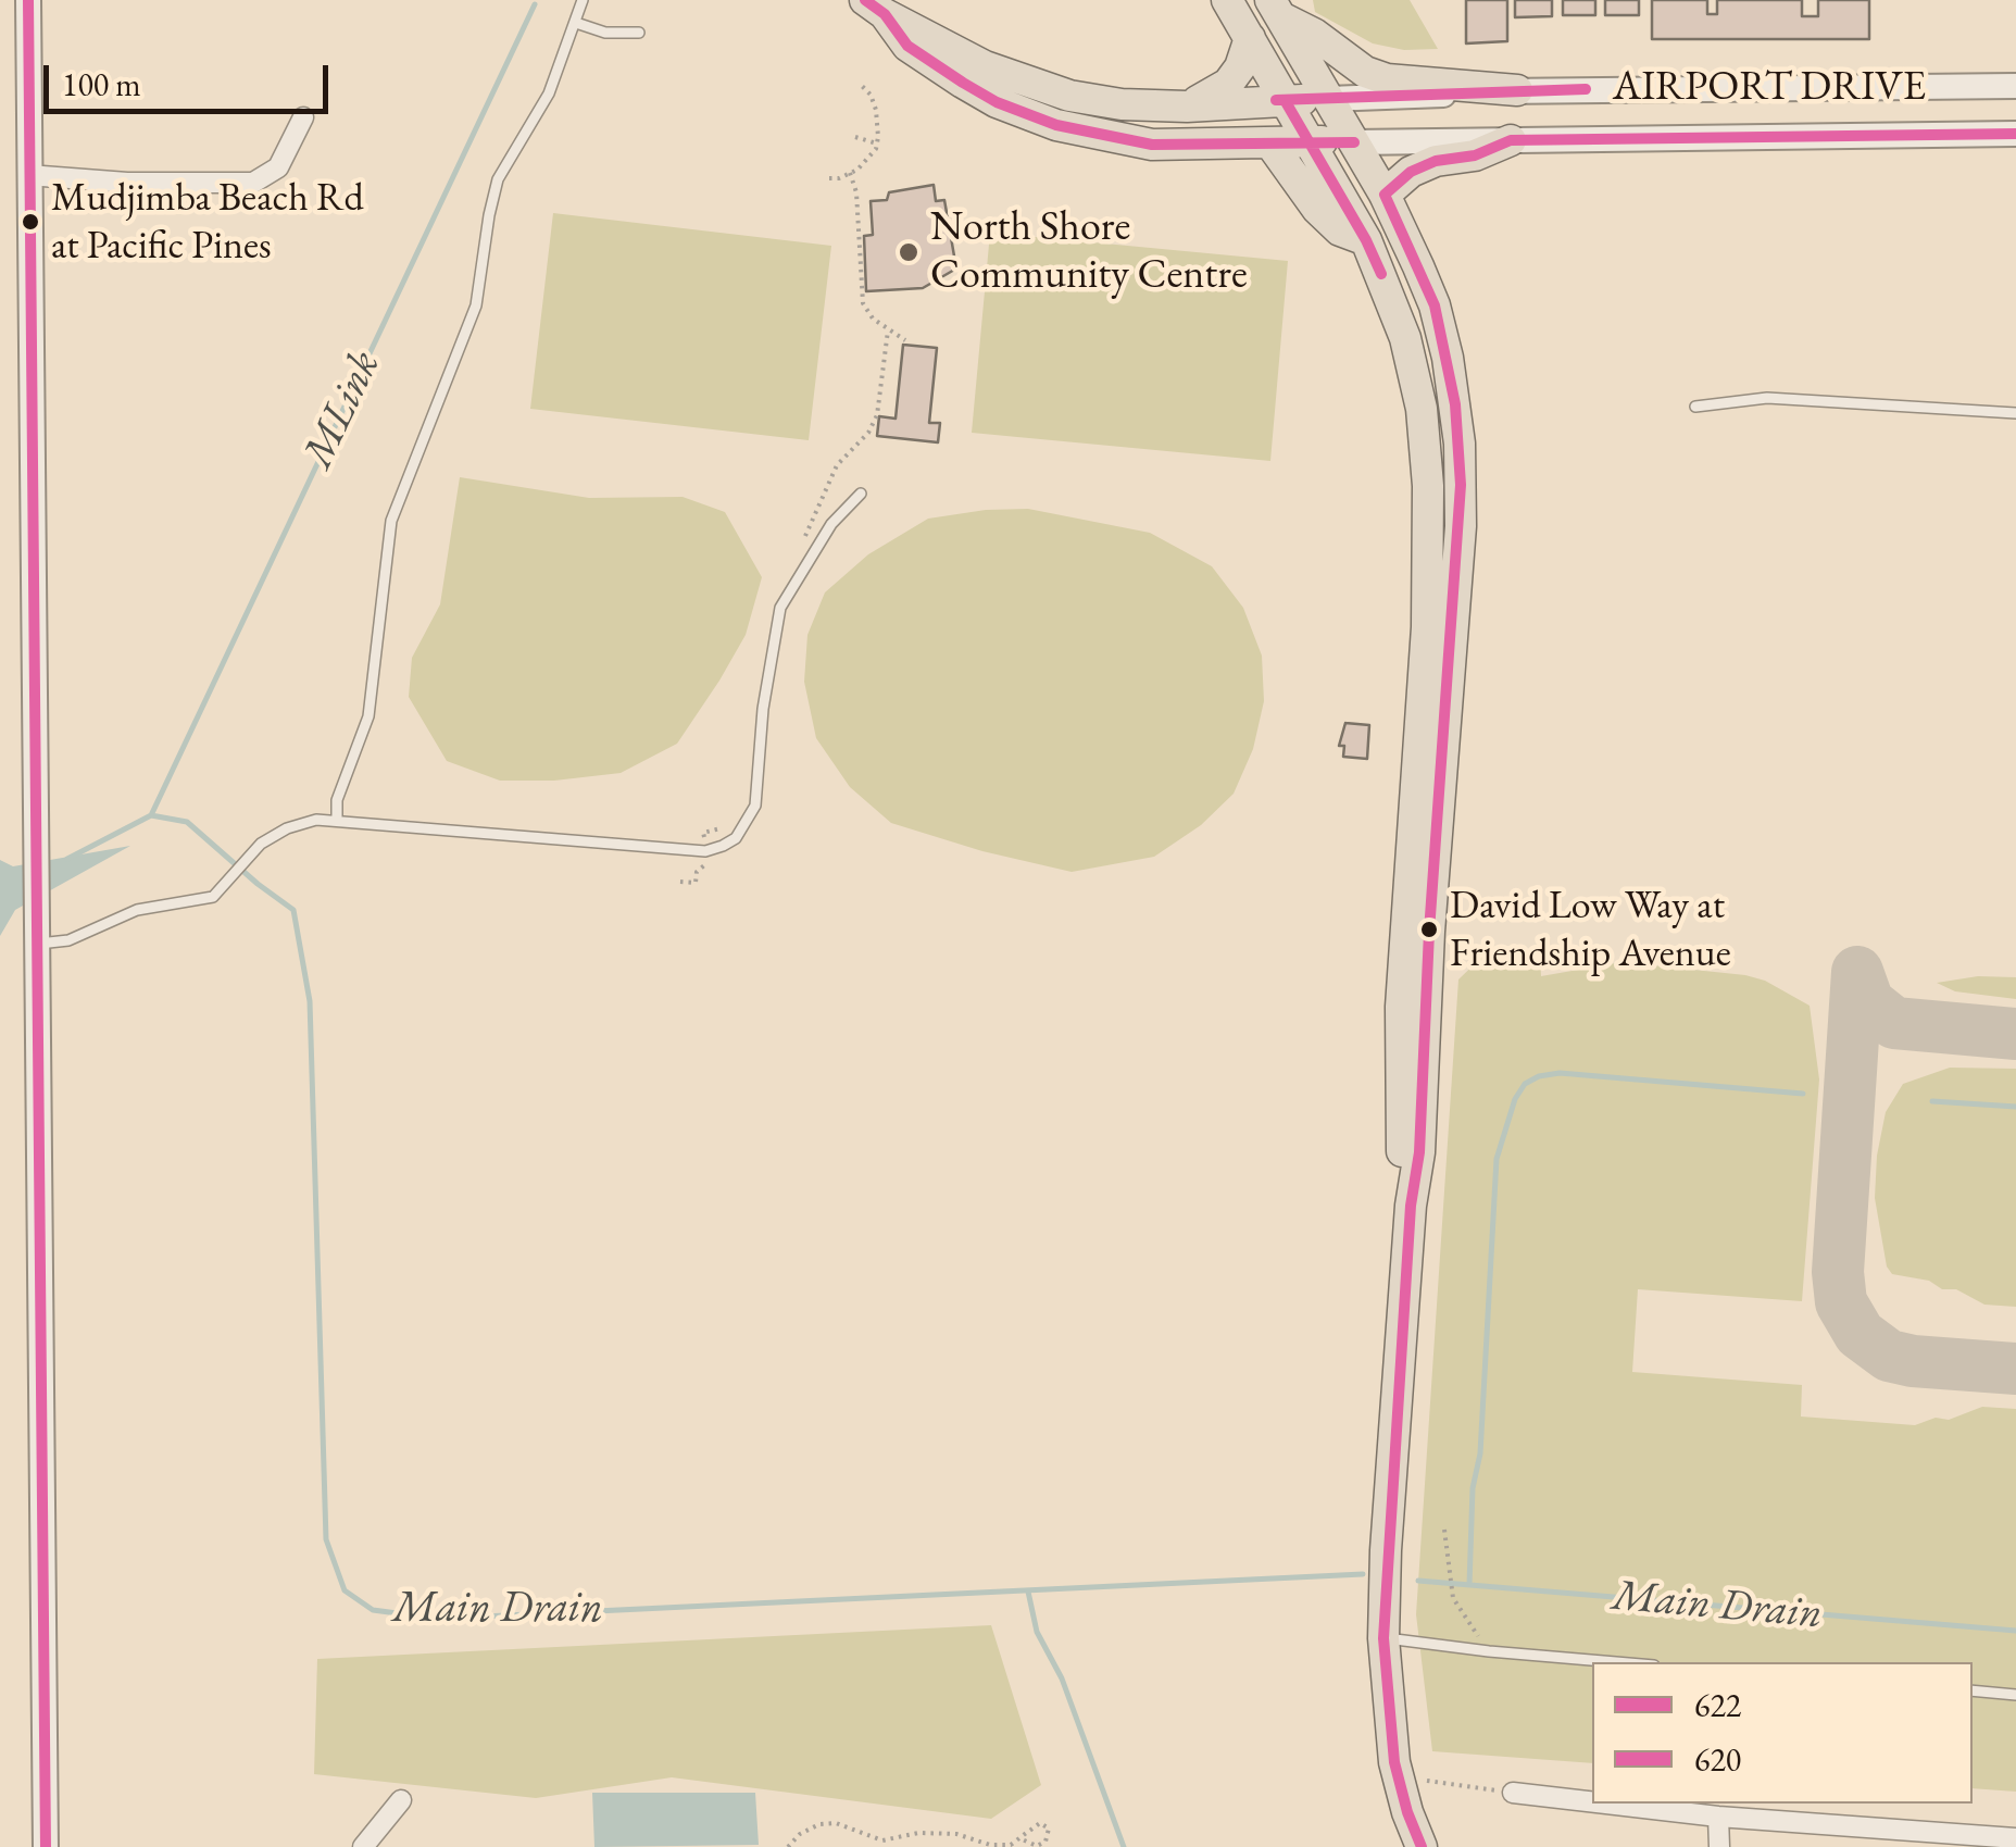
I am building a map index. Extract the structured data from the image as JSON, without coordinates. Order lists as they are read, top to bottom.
{
  "streets": {
    "street": ["AIRPORT DRIVE"]
  },
  "water": ["MLink", "Main Drain"],
  "places": ["Mudjimba Beach Rd at Pacific Pines", "North Shore Community Centre", "David Low Way at Friendship Avenue"],
  "lines": ["transit line 622", "transit line 620"],
  "legend": ["622", "620"],
  "scale_bar": "100 m"
}
